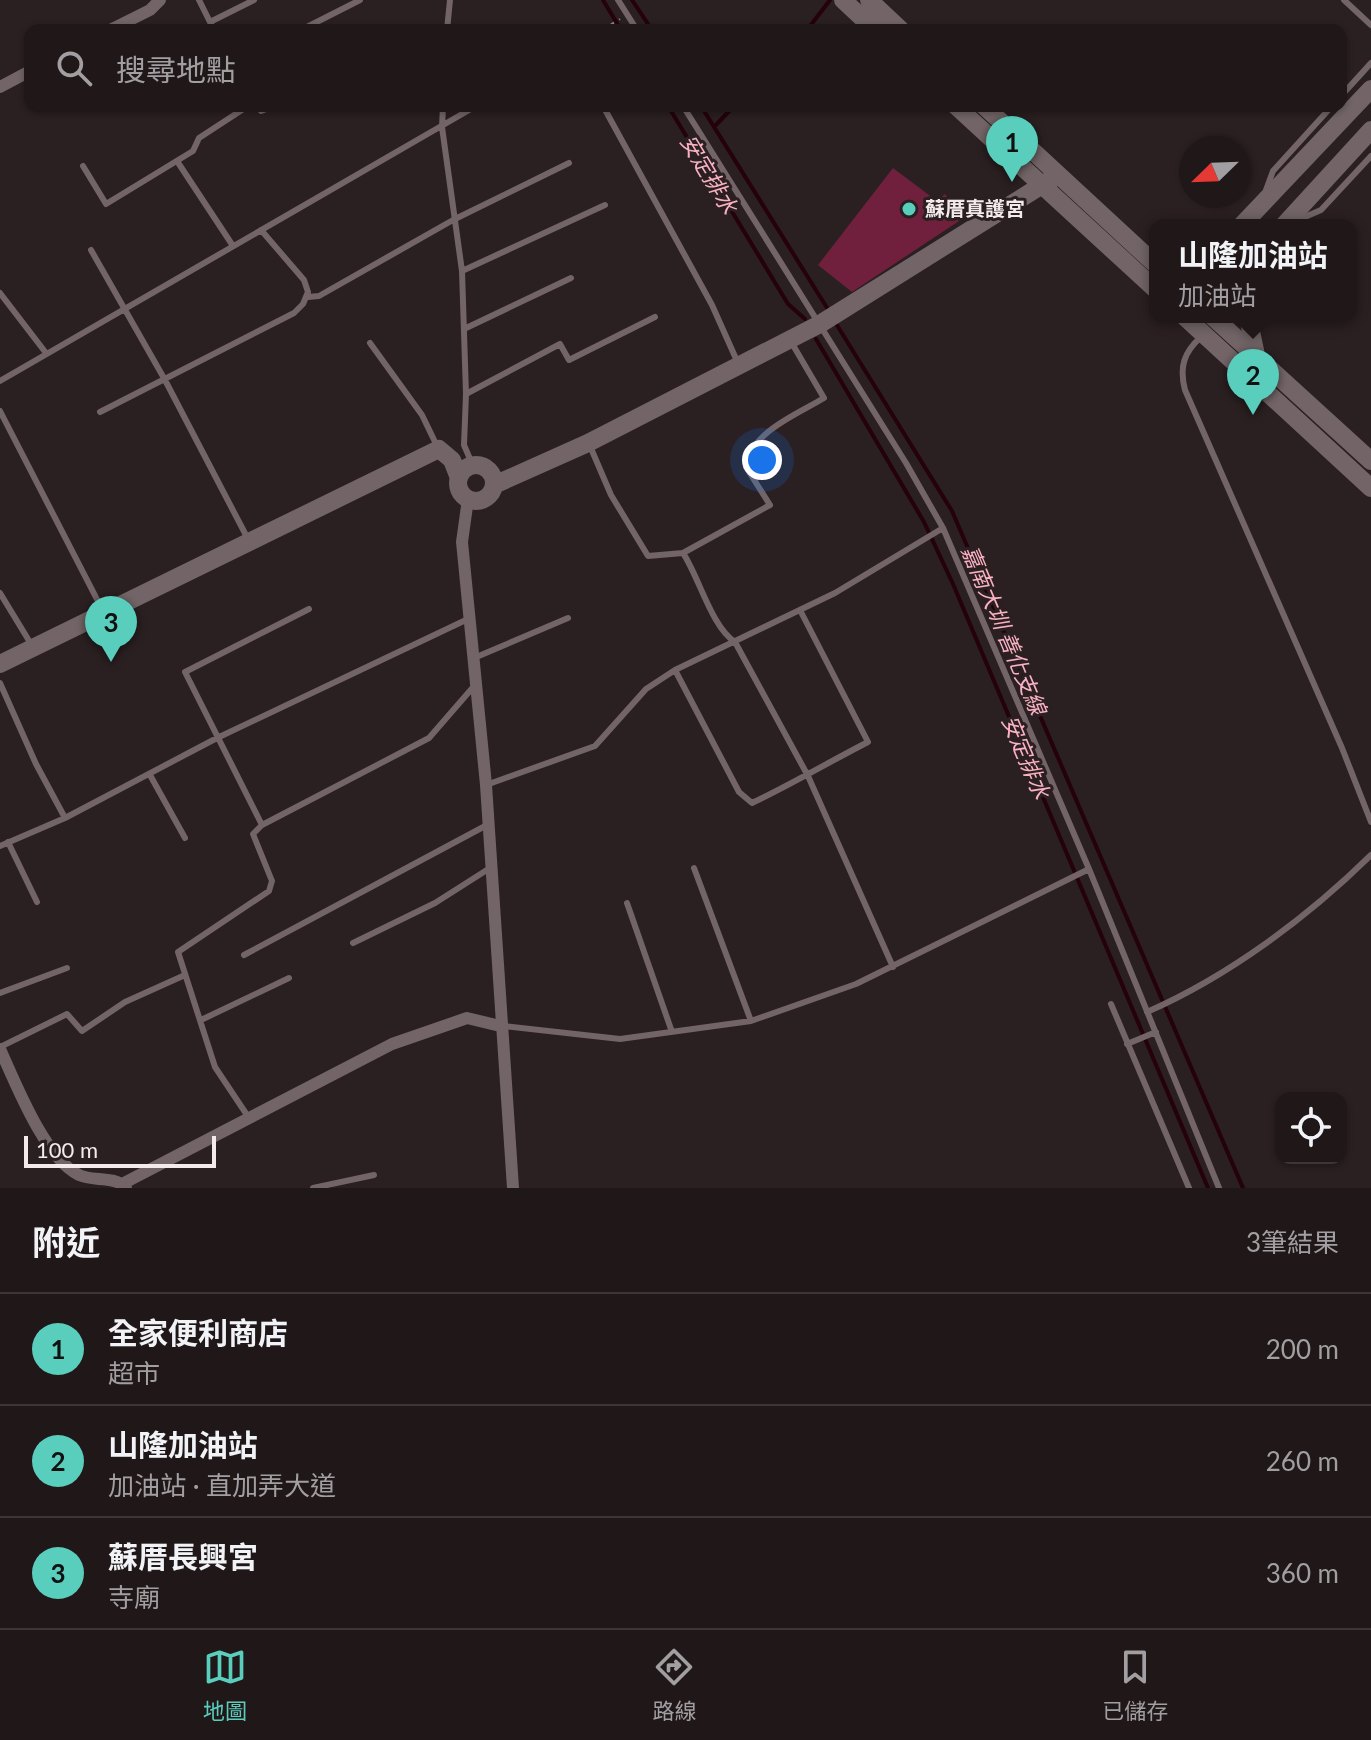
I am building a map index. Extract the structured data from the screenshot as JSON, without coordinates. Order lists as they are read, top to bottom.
{
  "water": ["安定排水", "嘉南大圳 善化支線"],
  "places": ["蘇厝真護宮"],
  "scale_bar": "100 m",
  "north": "bottom left",
  "page": {
    "search": "搜尋地點",
    "pins": ["1", "2", "3"],
    "popup": ["山隆加油站", "加油站"],
    "scale": "100 m",
    "heading": ["附近", "3筆結果"],
    "list": [
      {
        "mark": "1",
        "name": "全家便利商店",
        "note": "超市",
        "value": "200 m"
      },
      {
        "mark": "2",
        "name": "山隆加油站",
        "note": "加油站 · 直加弄大道",
        "value": "260 m"
      },
      {
        "mark": "3",
        "name": "蘇厝長興宮",
        "note": "寺廟",
        "value": "360 m"
      }
    ],
    "nav": ["地圖", "路線", "已儲存"]
  }
}
